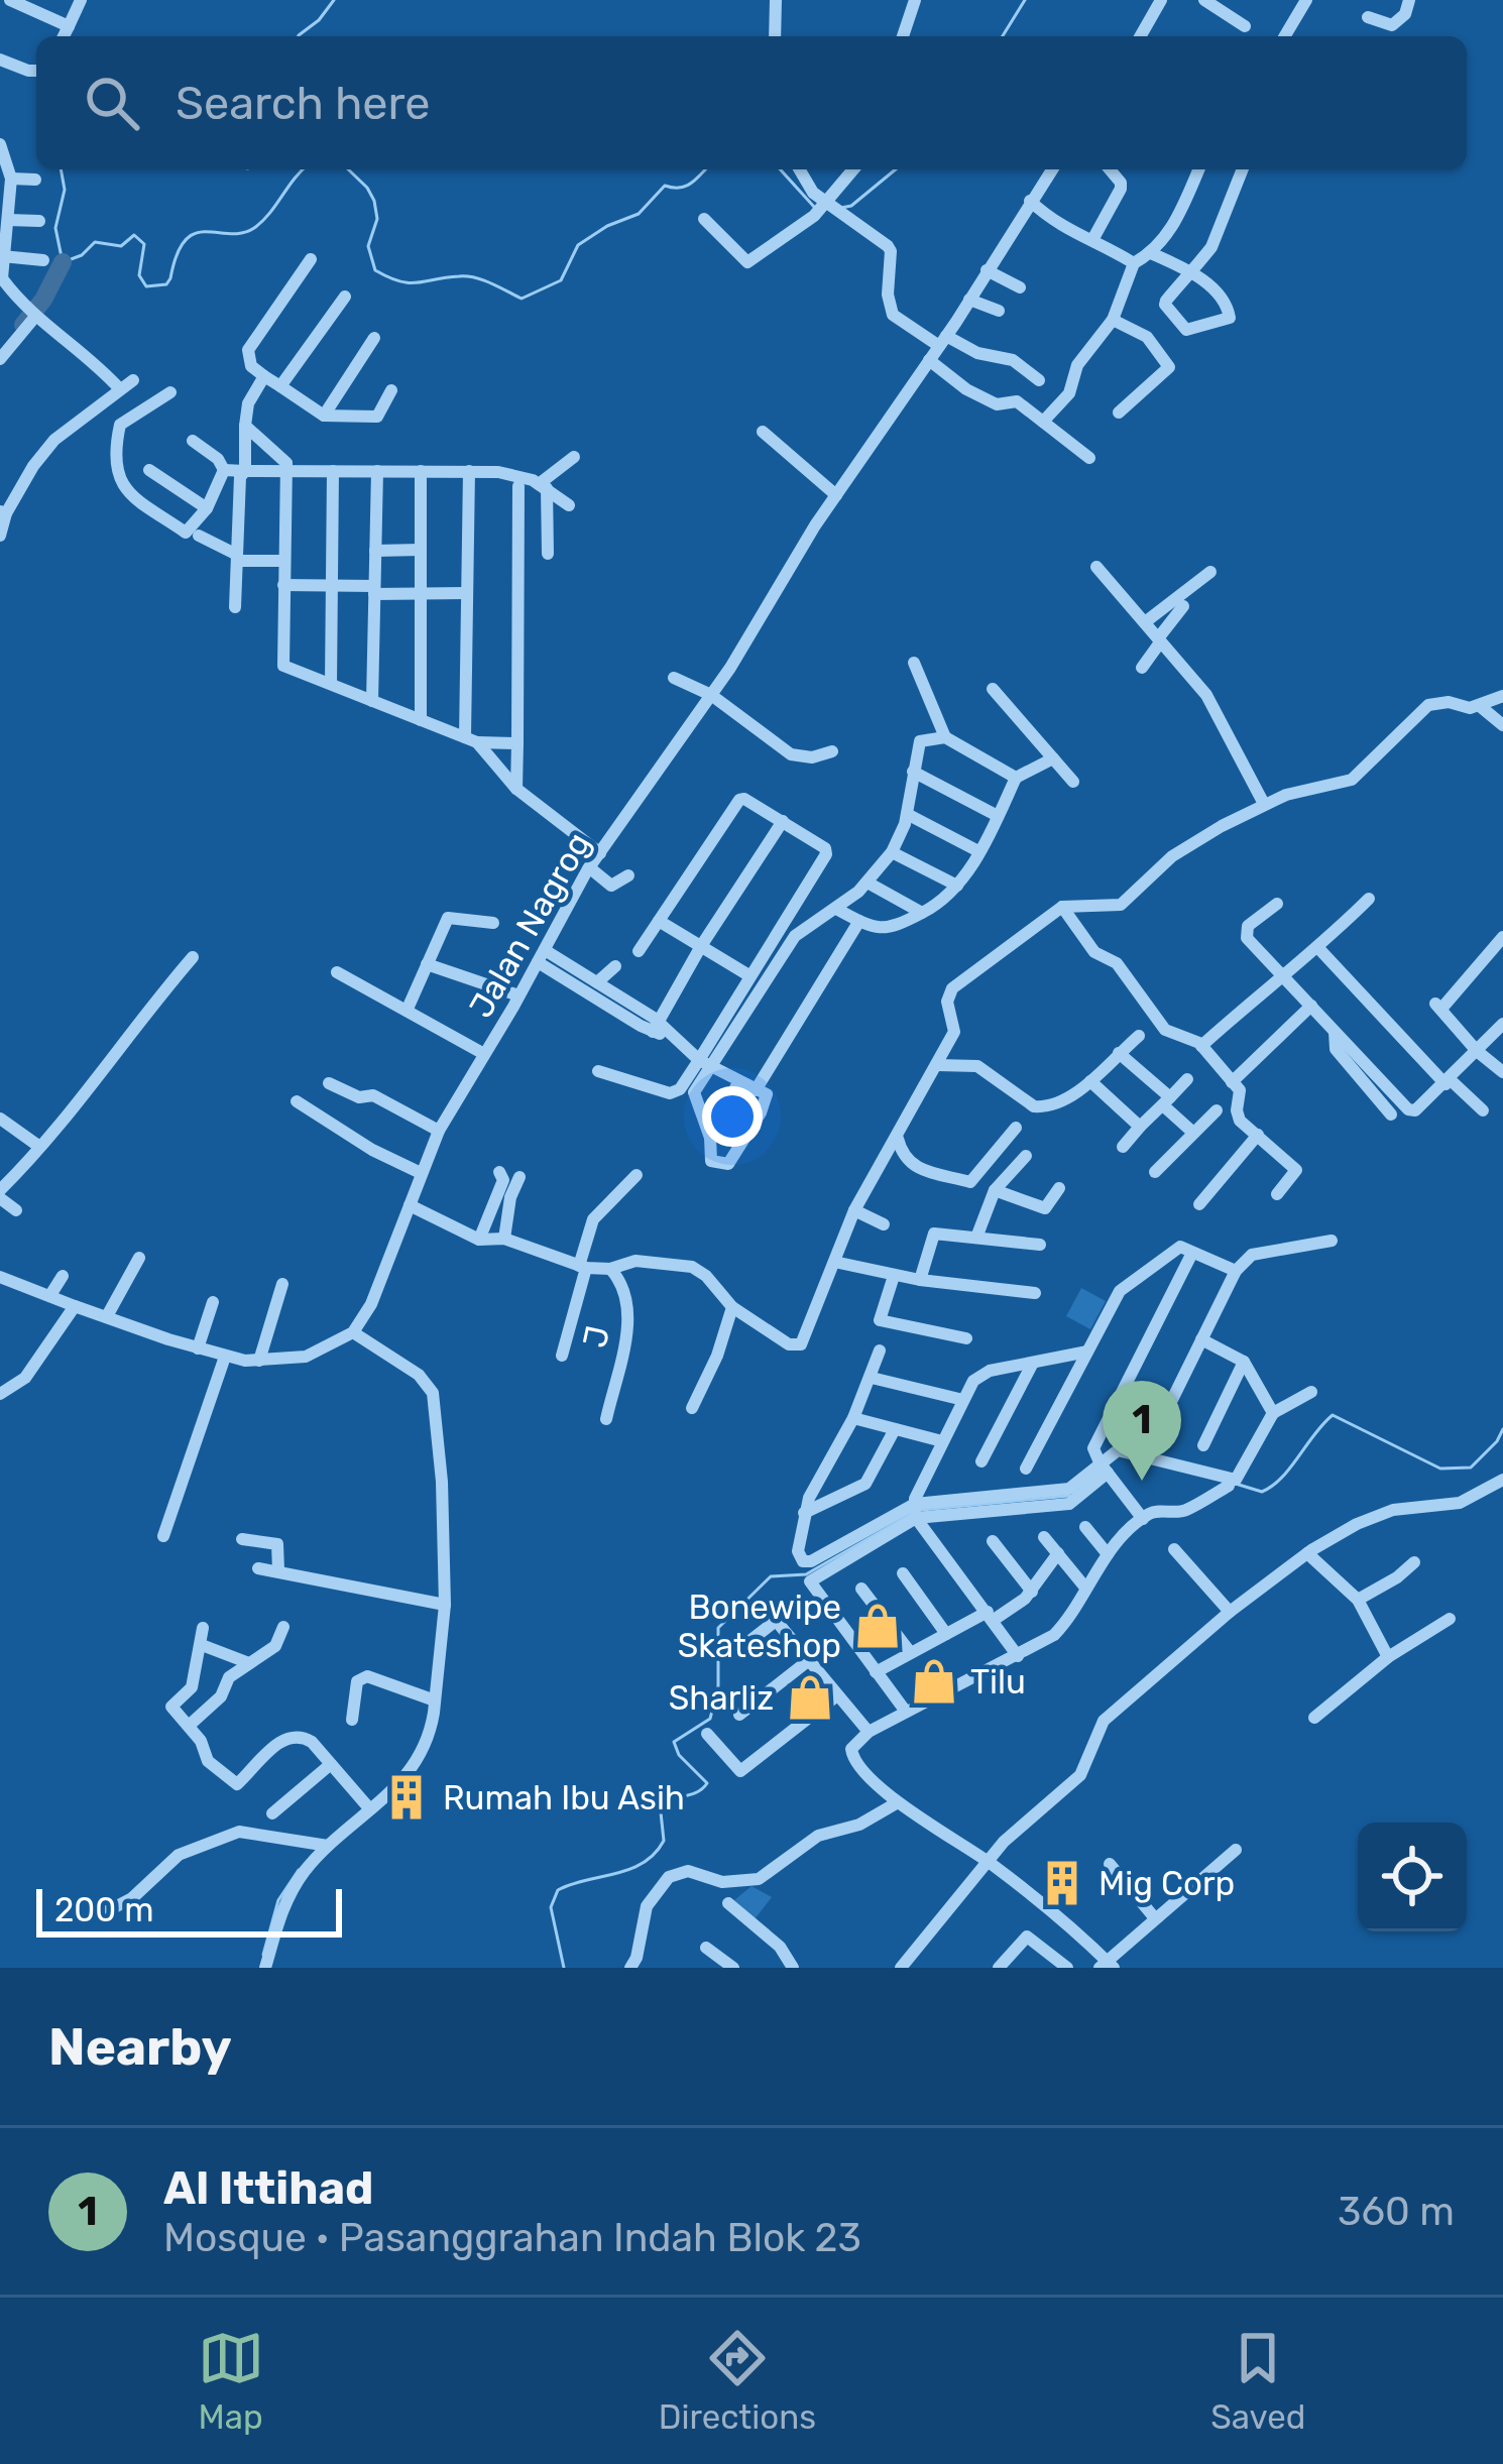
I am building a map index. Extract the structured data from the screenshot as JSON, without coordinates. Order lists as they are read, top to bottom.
{
  "streets": {
    "street": ["Jalan Nagrog", "J"]
  },
  "places": {
    "shop": ["Bonewipe Skateshop", "Tilu", "Sharliz"],
    "building": ["Rumah Ibu Asih", "Mig Corp"]
  },
  "scale_bar": "200 m",
  "page": {
    "search": "Search here",
    "pins": "1",
    "scale": "200 m",
    "heading": "Nearby",
    "list": [
      {
        "mark": "1",
        "name": "Al Ittihad",
        "note": "Mosque · Pasanggrahan Indah Blok 23",
        "value": "360 m"
      }
    ],
    "nav": ["Map", "Directions", "Saved"]
  }
}
